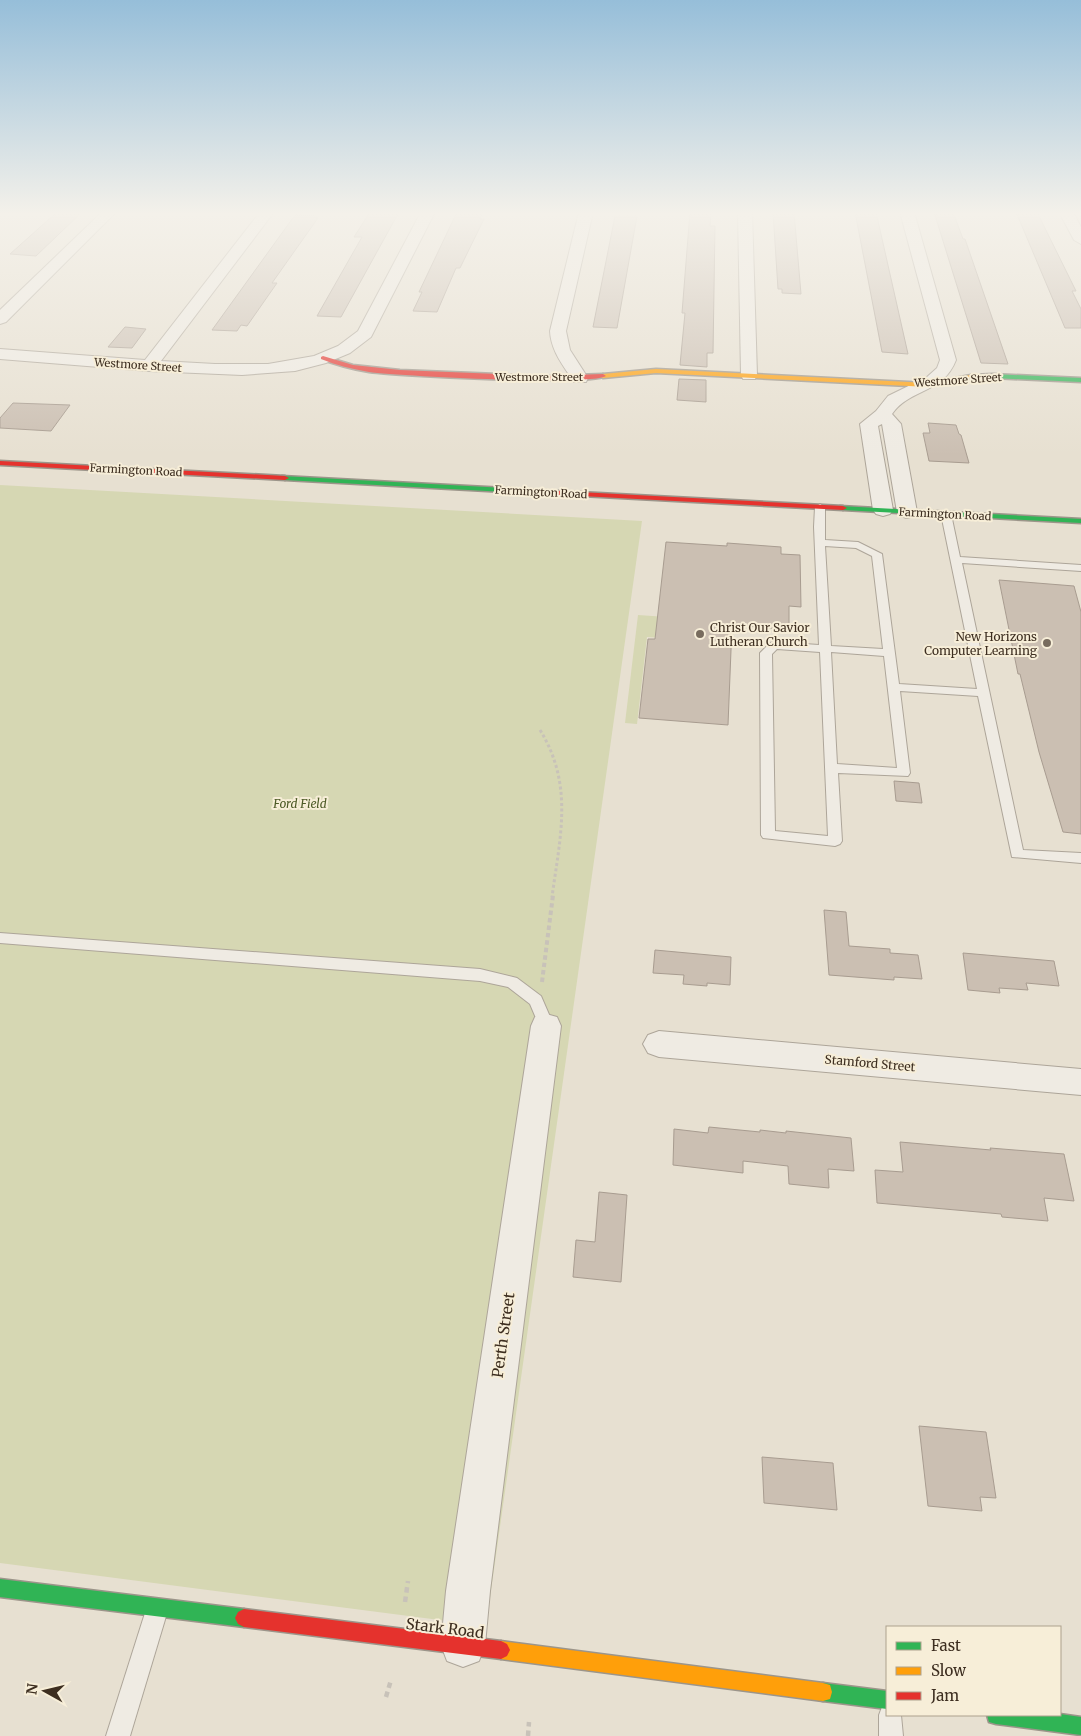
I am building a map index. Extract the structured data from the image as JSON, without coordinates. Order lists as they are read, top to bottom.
{
  "streets": {
    "street": [
      "Westmore Street",
      "Farmington Road",
      "Stamford Street",
      "Perth Street",
      "Stark Road"
    ]
  },
  "crossings": [
    ["Perth Street", "Stark Road"]
  ],
  "parks": ["Ford Field"],
  "places": ["Christ Our Savior Lutheran Church", "New Horizons Computer Learning"],
  "legend": ["Fast", "Slow", "Jam"],
  "north": "left"
}
